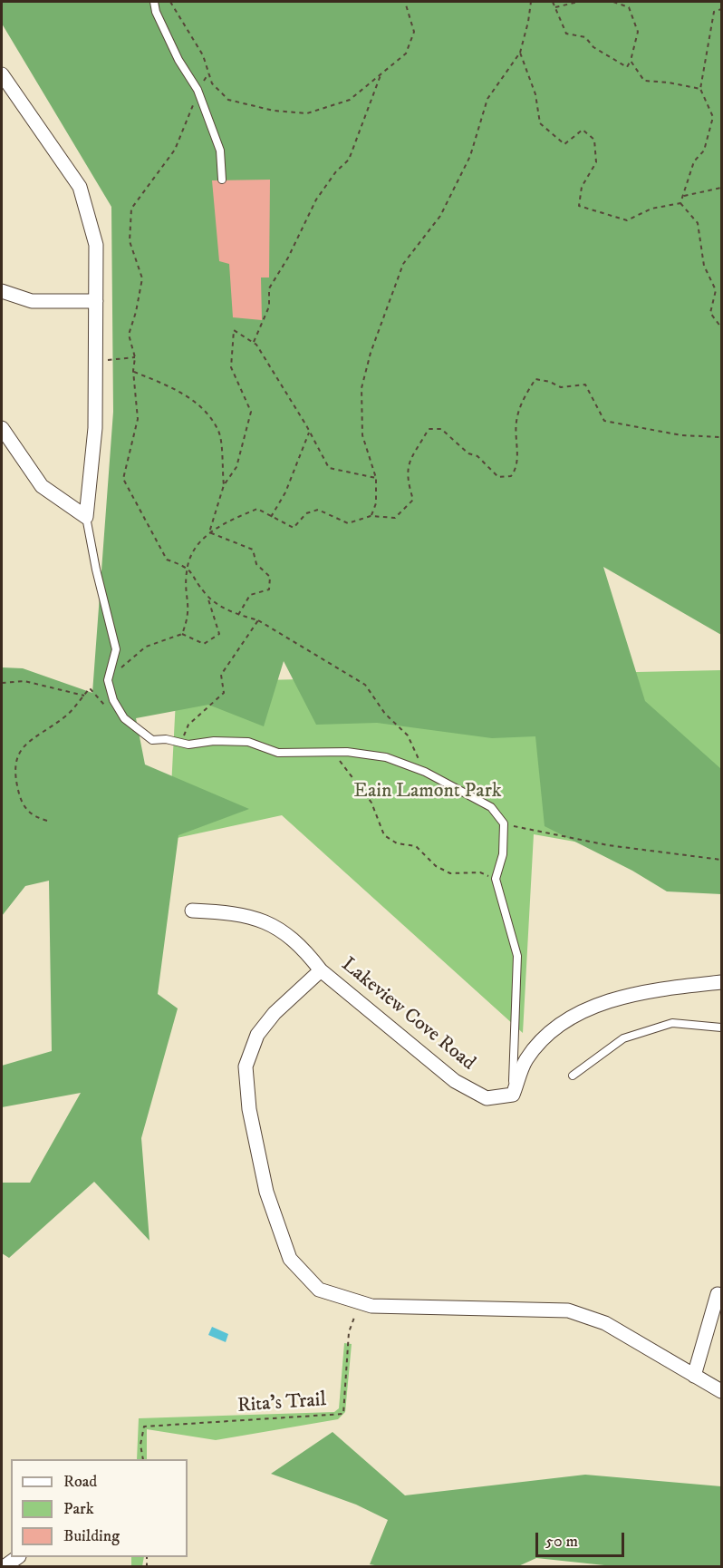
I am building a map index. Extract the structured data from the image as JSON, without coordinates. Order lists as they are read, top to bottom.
{
  "streets": {
    "street": ["Lakeview Cove Road"],
    "path": ["Rita's Trail"]
  },
  "crossings": [
    ["Lakeview Cove Road", "Rita's Trail"]
  ],
  "parks": ["Eain Lamont Park"],
  "legend": ["Road", "Park", "Building"],
  "scale_bar": "50 m"
}
